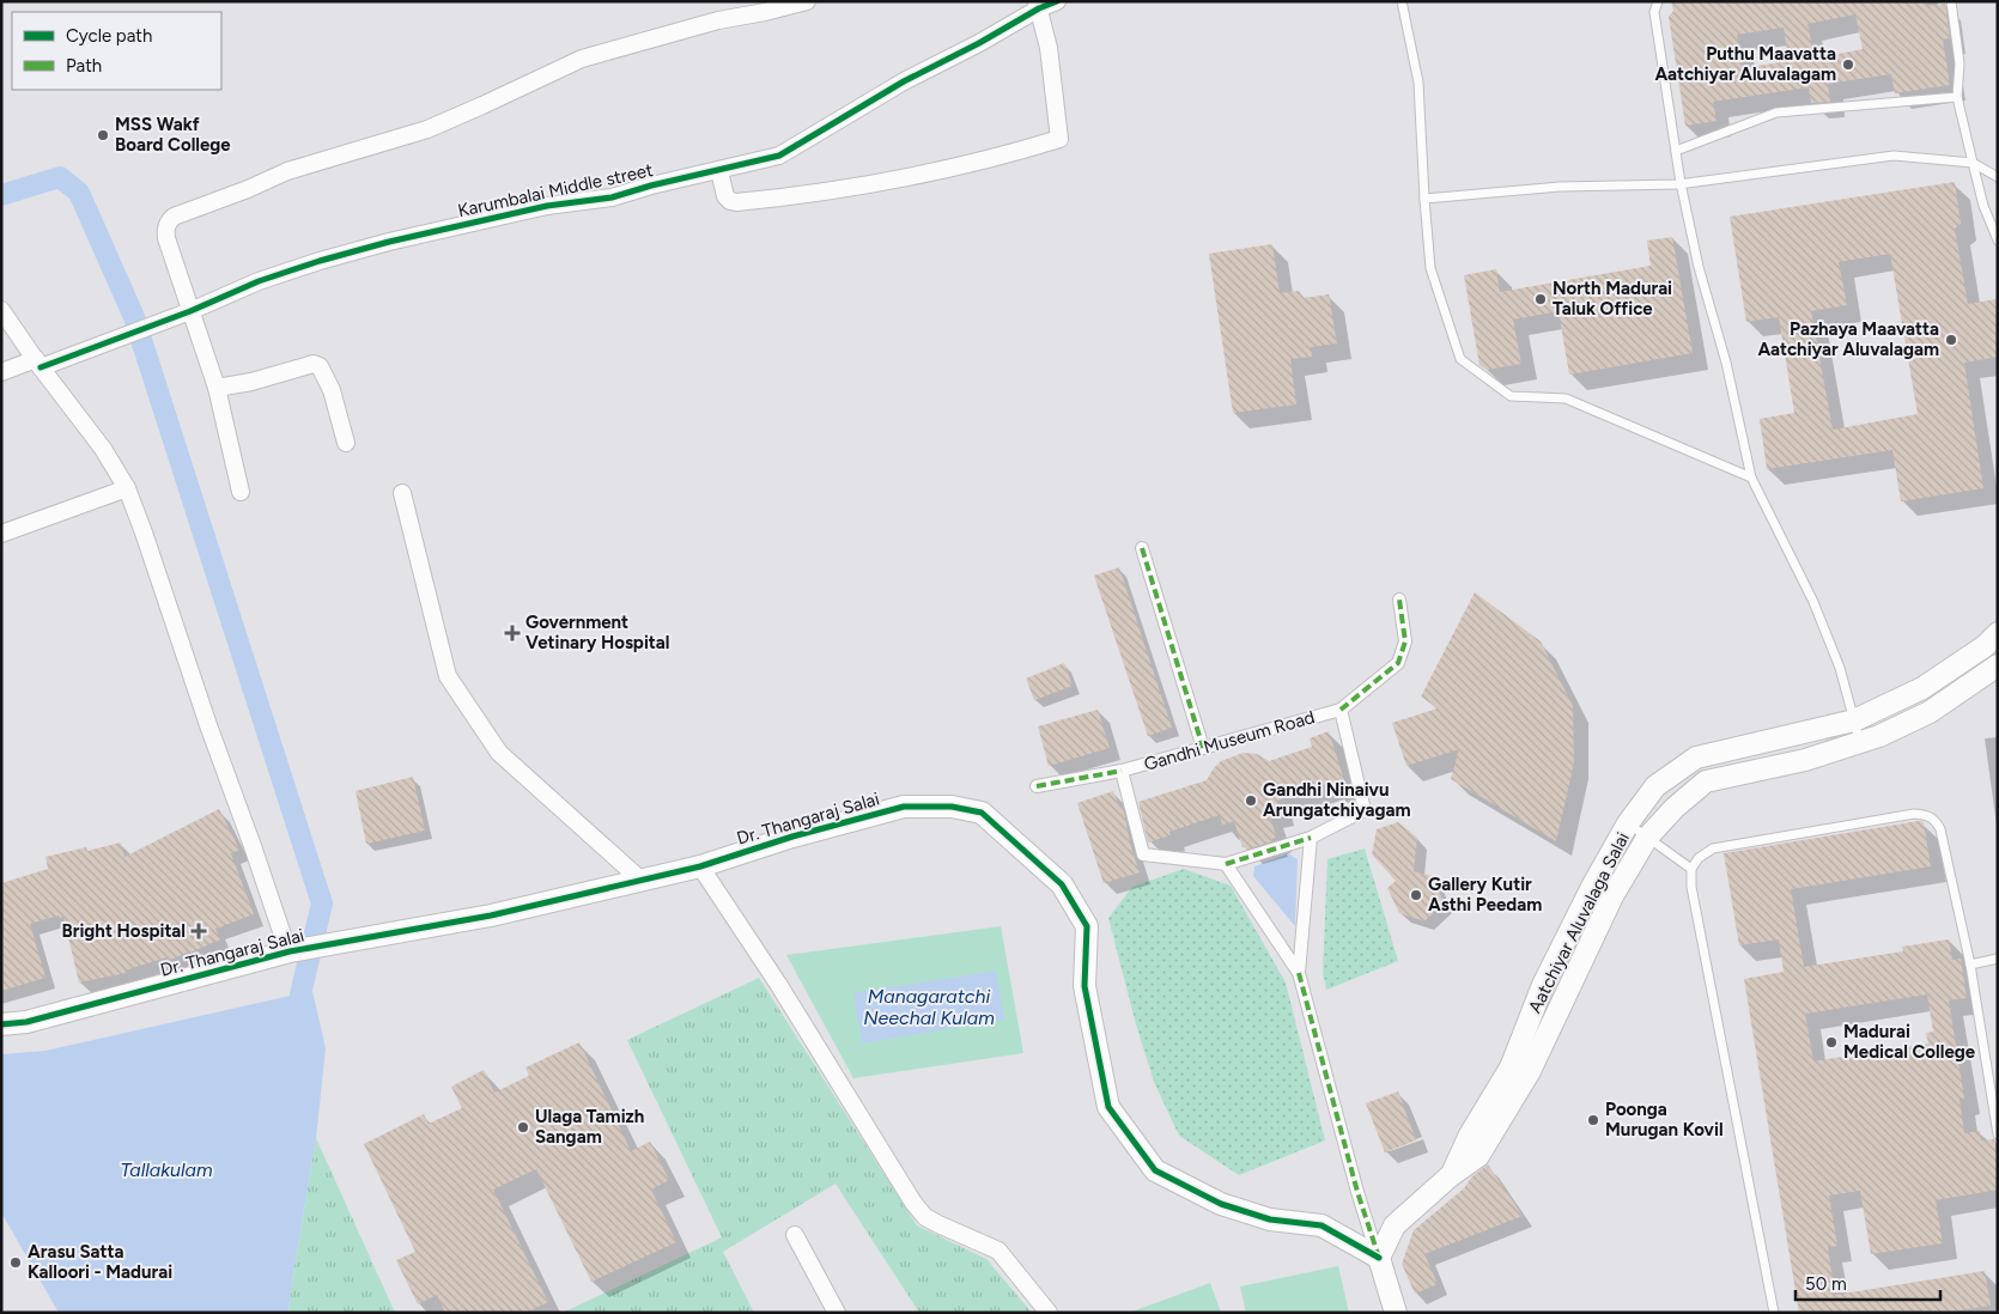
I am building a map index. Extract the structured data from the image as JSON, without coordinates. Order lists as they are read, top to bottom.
{
  "streets": {
    "street": [
      "Karumbalai Middle street",
      "Gandhi Museum Road",
      "Dr. Thangaraj Salai",
      "Aatchiyar Aluvalaga Salai"
    ]
  },
  "crossings": [
    ["Dr. Thangaraj Salai", "Aatchiyar Aluvalaga Salai"]
  ],
  "water": ["Managaratchi Neechal Kulam", "Tallakulam"],
  "places": {
    "other": [
      "Puthu Maavatta Aatchiyar Aluvalagam",
      "MSS Wakf Board College",
      "North Madurai Taluk Office",
      "Pazhaya Maavatta Aatchiyar Aluvalagam",
      "Gandhi Ninaivu Arungatchiyagam",
      "Gallery Kutir Asthi Peedam",
      "Madurai Medical College",
      "Poonga Murugan Kovil",
      "Ulaga Tamizh Sangam",
      "Arasu Satta Kalloori - Madurai"
    ],
    "health": ["Government Vetinary Hospital", "Bright Hospital"]
  },
  "legend": ["Cycle path", "Path"],
  "scale_bar": "50 m"
}
